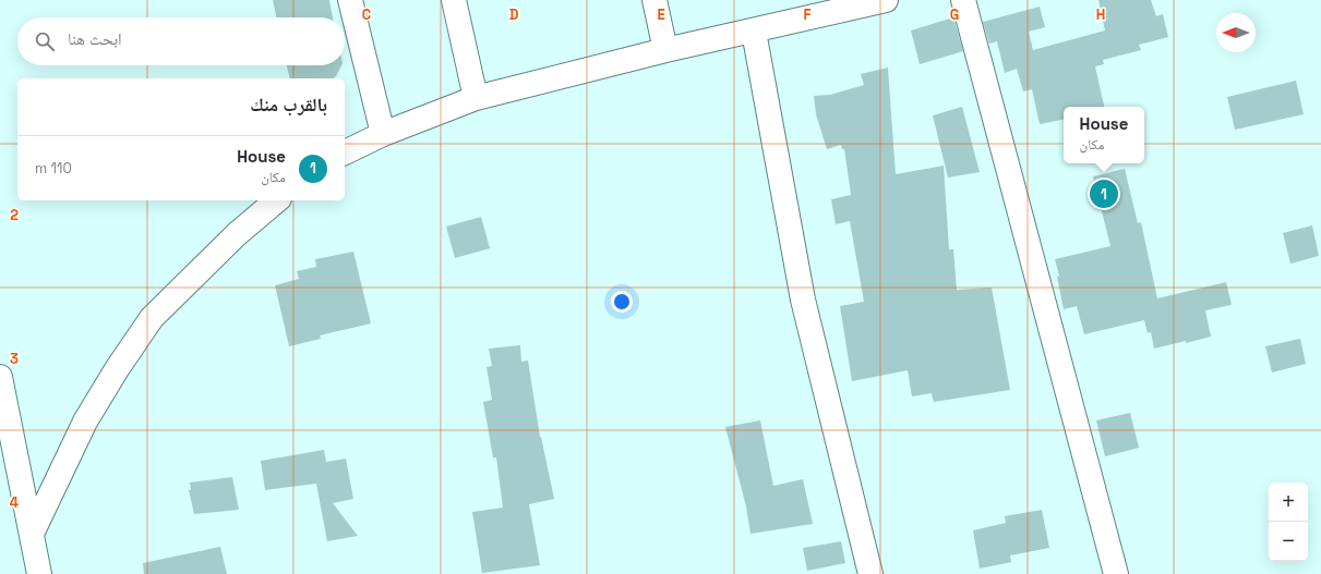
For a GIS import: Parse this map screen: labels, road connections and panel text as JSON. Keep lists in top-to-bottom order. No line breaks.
{"north":"left","page":{"search":"ابحث هنا","heading":"بالقرب منك","popup":["House","مكان"],"list":[{"mark":"1","name":"House","note":"مكان","value":"110 m"}],"pins":"1","map_buttons":["+","−"]},"grid":{"columns":["C","D","E","F","G","H"],"rows":["2","3","4"]}}
